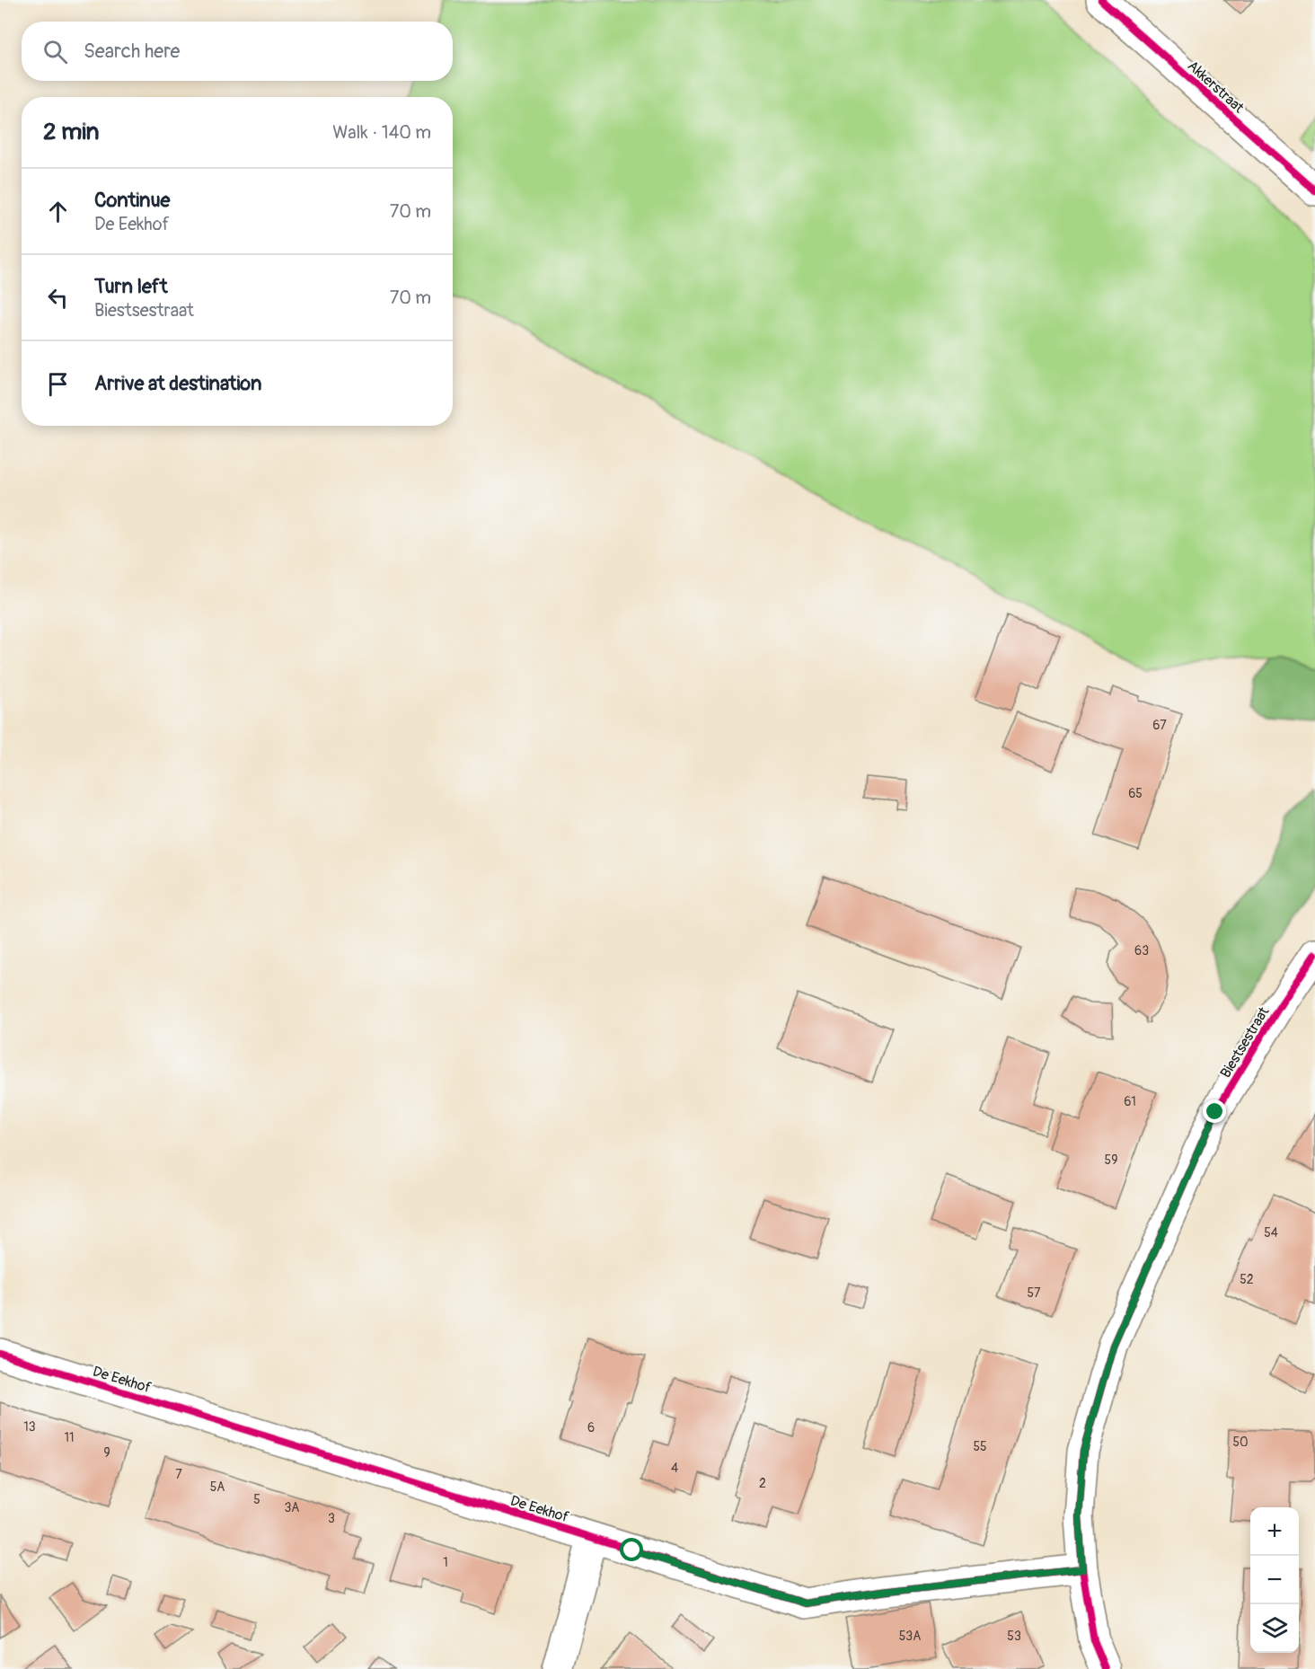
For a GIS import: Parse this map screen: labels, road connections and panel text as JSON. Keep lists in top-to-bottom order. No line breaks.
{"streets":{"street":["Akkerstraat","Biestsestraat","De Eekhof"]},"crossings":[["Biestsestraat","De Eekhof"]],"house_numbers":["67","65","63","61","59","54","52","57","13","6","11","50","55","9","4","7","2","5A","5","3A","3","1","53A","53"],"page":{"search":"Search here","heading":["2 min","Walk · 140 m"],"list":[["Continue","De Eekhof","70 m"],["Turn left","Biestsestraat","70 m"],"Arrive at destination"],"map_buttons":["+","−"]}}
